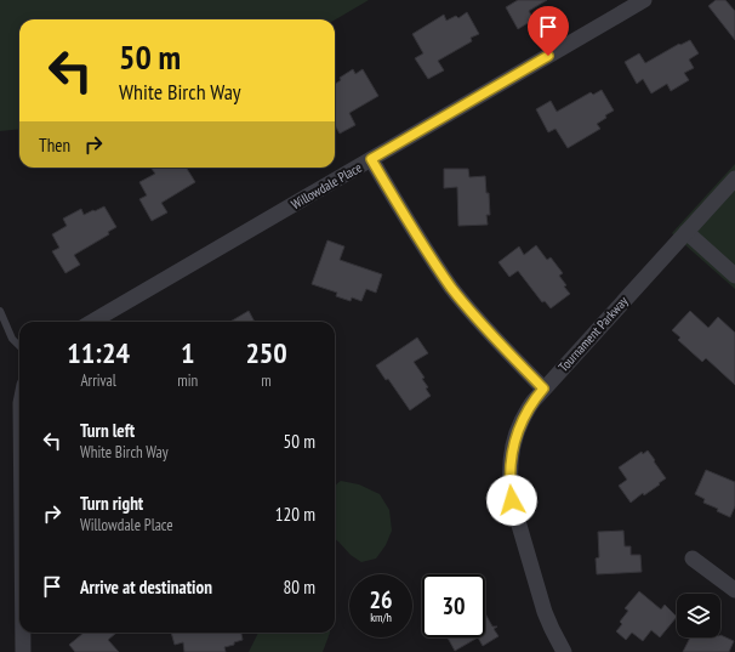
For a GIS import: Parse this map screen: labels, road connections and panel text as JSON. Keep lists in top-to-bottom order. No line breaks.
{"streets":{"street":["Willowdale Place","Tournament Parkway"]},"page":{"turn":["50 m","White Birch Way"],"then":"Then","eta":["11:24","Arrival","1","min","250","m"],"list":[{"name":"Turn left","note":"White Birch Way","value":"50 m"},{"name":"Turn right","note":"Willowdale Place","value":"120 m"},{"name":"Arrive at destination","value":"80 m"}],"speed":"26 km/h","limit":"30"}}
